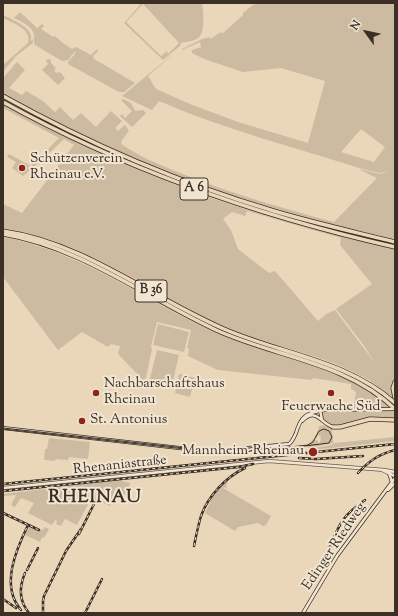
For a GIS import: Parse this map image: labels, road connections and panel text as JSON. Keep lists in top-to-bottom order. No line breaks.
{"streets":{"highway":["A 6","B 36"],"main road":["Rhenaniastraße","Edinger Riedweg"]},"crossings":[["Rhenaniastraße","Edinger Riedweg"]],"districts":["RHEINAU"],"places":["Schützenverein Rheinau e.V.","Nachbarschaftshaus Rheinau","Feuerwache Süd","St. Antonius","Mannheim-Rheinau"],"north":"top left"}
